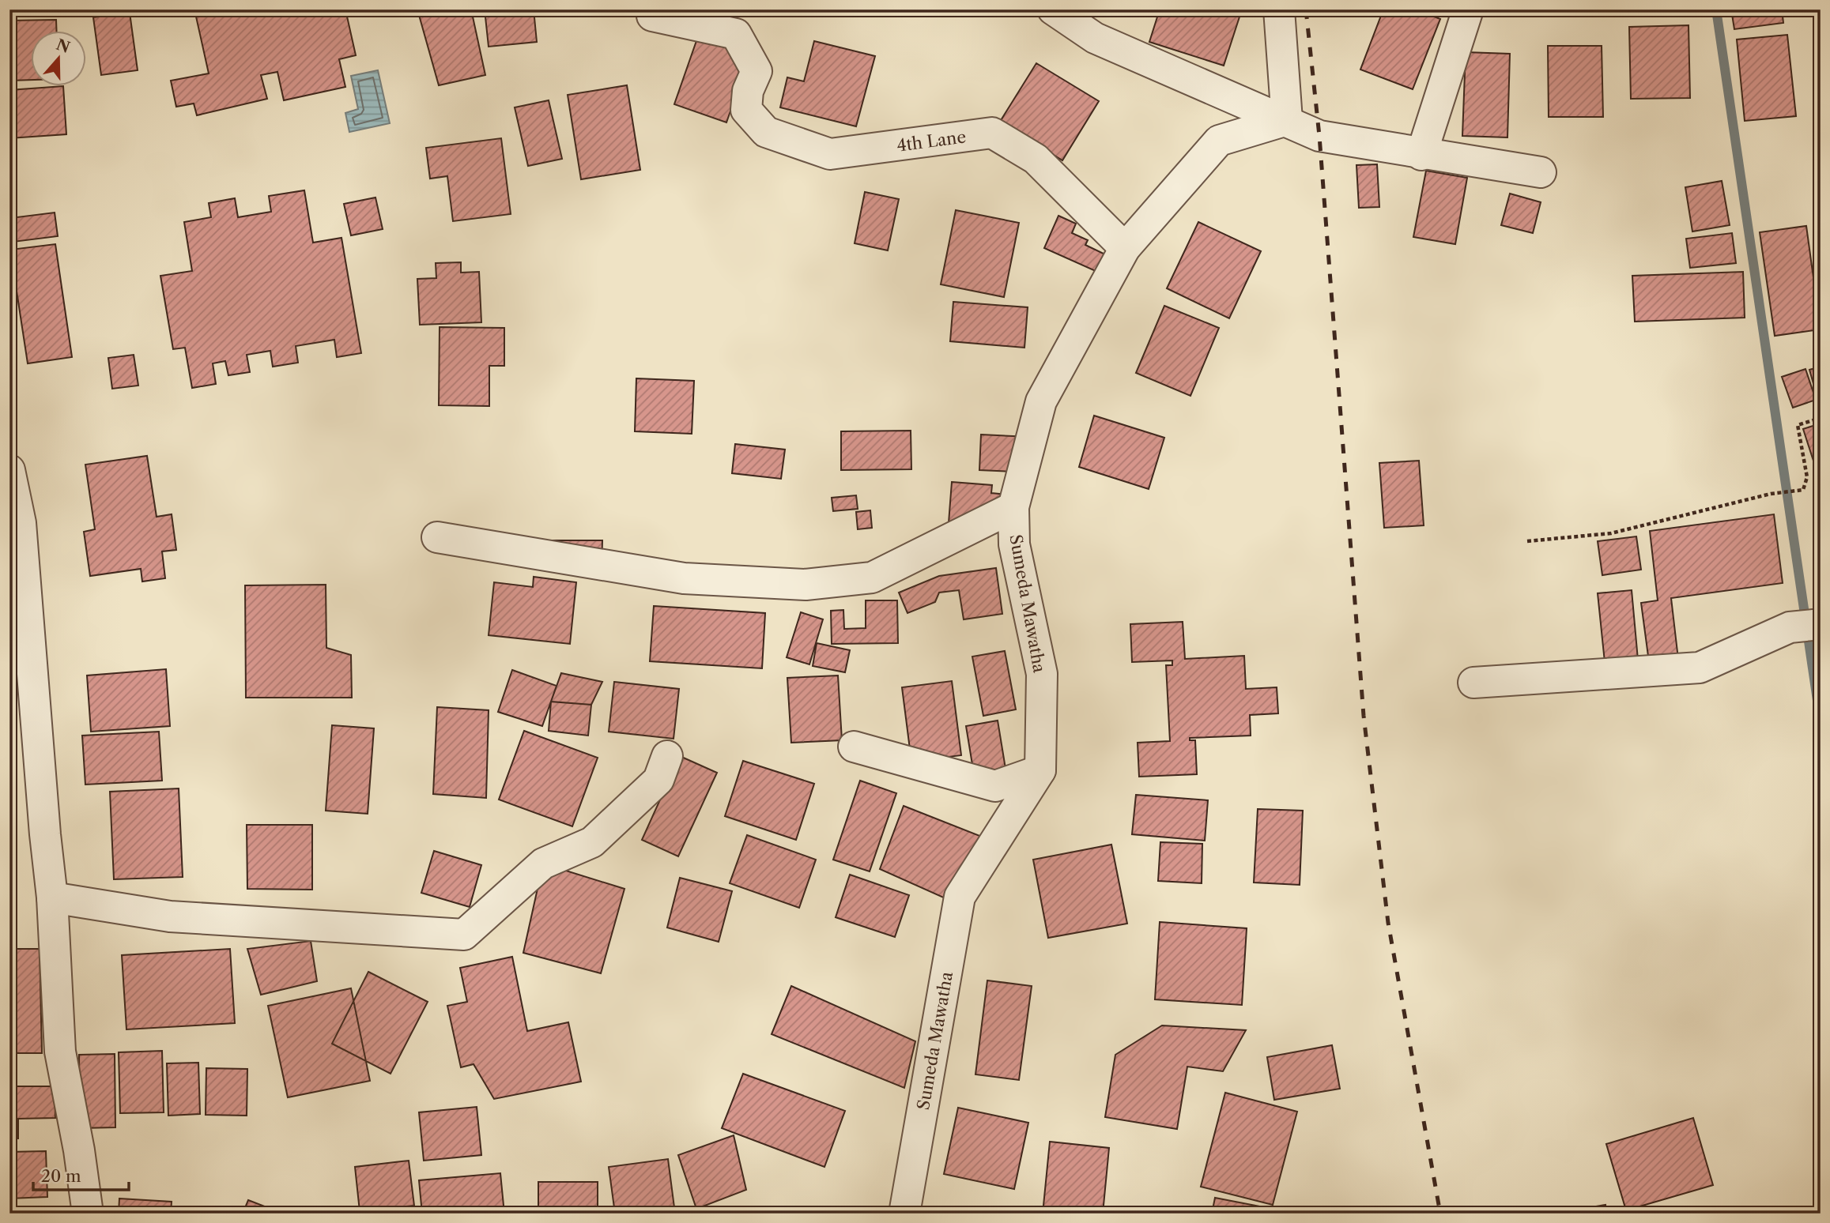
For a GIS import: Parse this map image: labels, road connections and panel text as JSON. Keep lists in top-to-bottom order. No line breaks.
{"streets":{"street":["4th Lane","Sumeda Mawatha"]},"crossings":[["4th Lane","Sumeda Mawatha"]],"scale_bar":"20 m","north":"top"}
